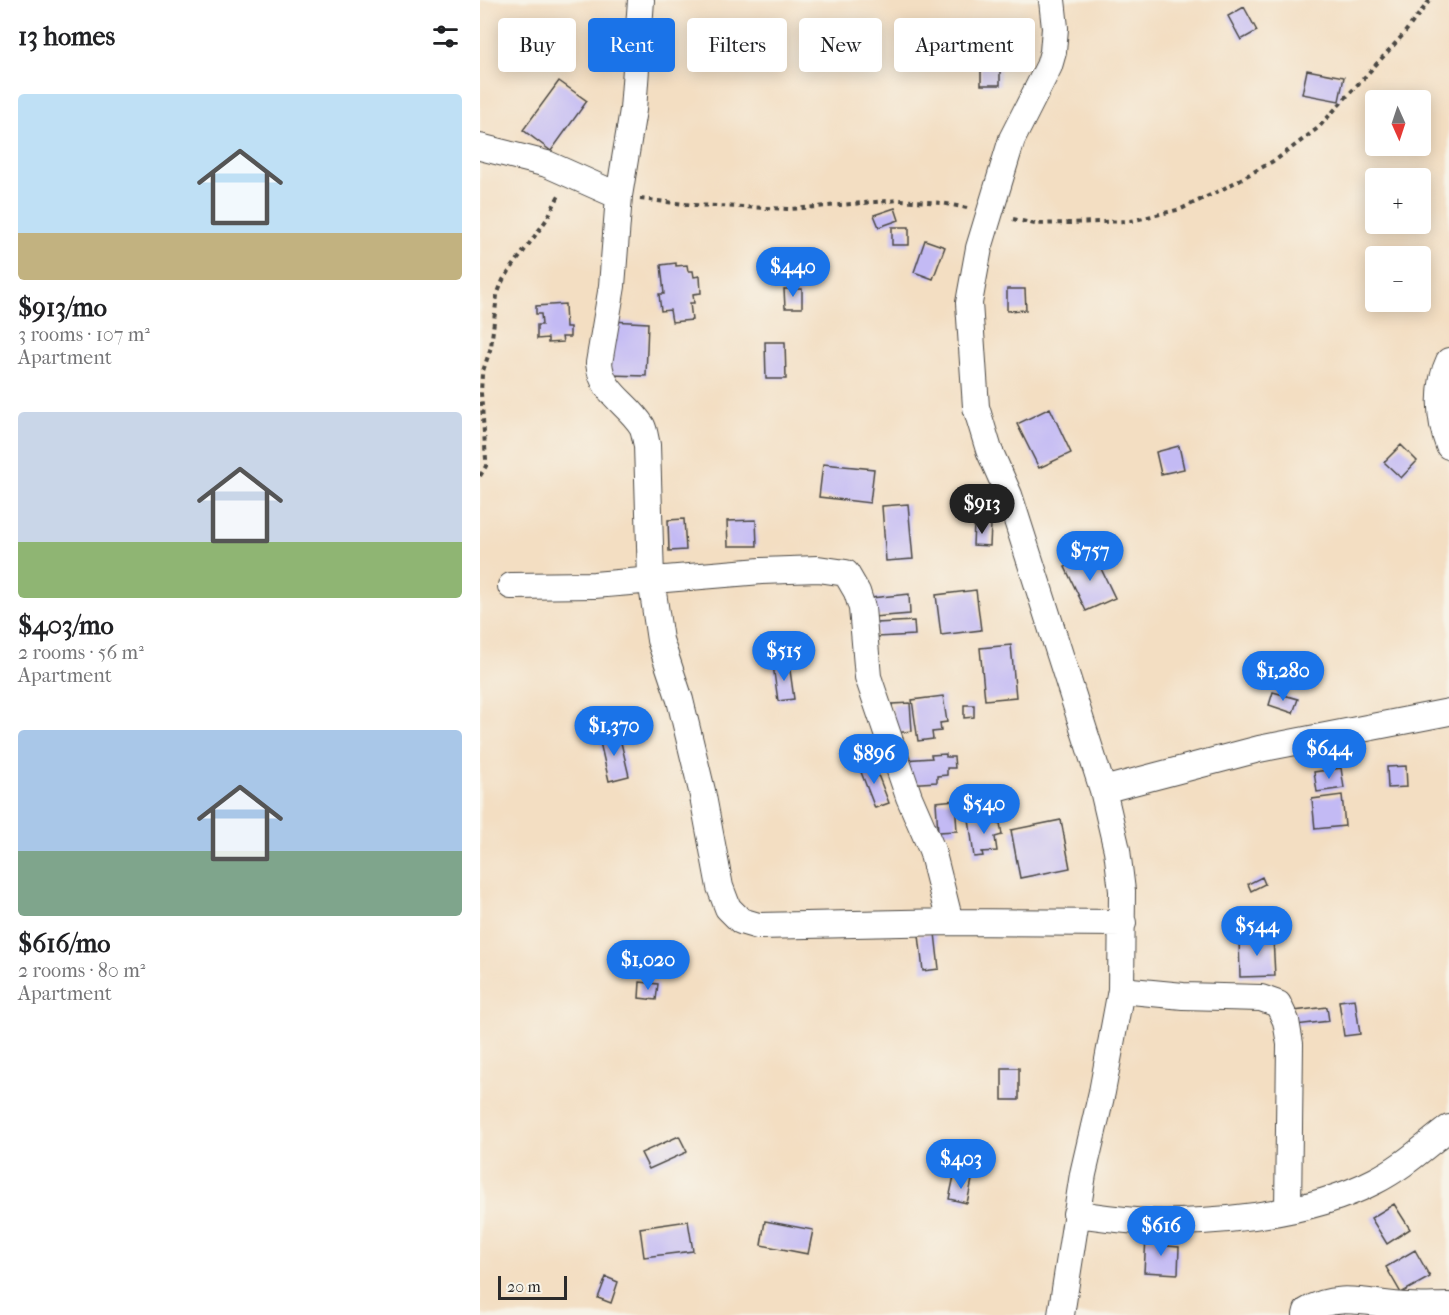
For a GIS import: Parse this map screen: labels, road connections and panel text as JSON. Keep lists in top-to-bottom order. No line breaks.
{"scale_bar":"20 m","north":"bottom","page":{"heading":"13 homes","chip":["Buy","Rent","Filters","New","Apartment"],"list":[{"name":"$913/mo","note":"3 rooms · 107 m² · Apartment"},{"name":"$403/mo","note":"2 rooms · 56 m² · Apartment"},{"name":"$616/mo","note":"2 rooms · 80 m² · Apartment"}],"map_buttons":["+","−"],"price":["$440","$913","$757","$515","$1,280","$1,370","$644","$896","$540","$544","$1,020","$403","$616"],"scale":"20 m"}}
